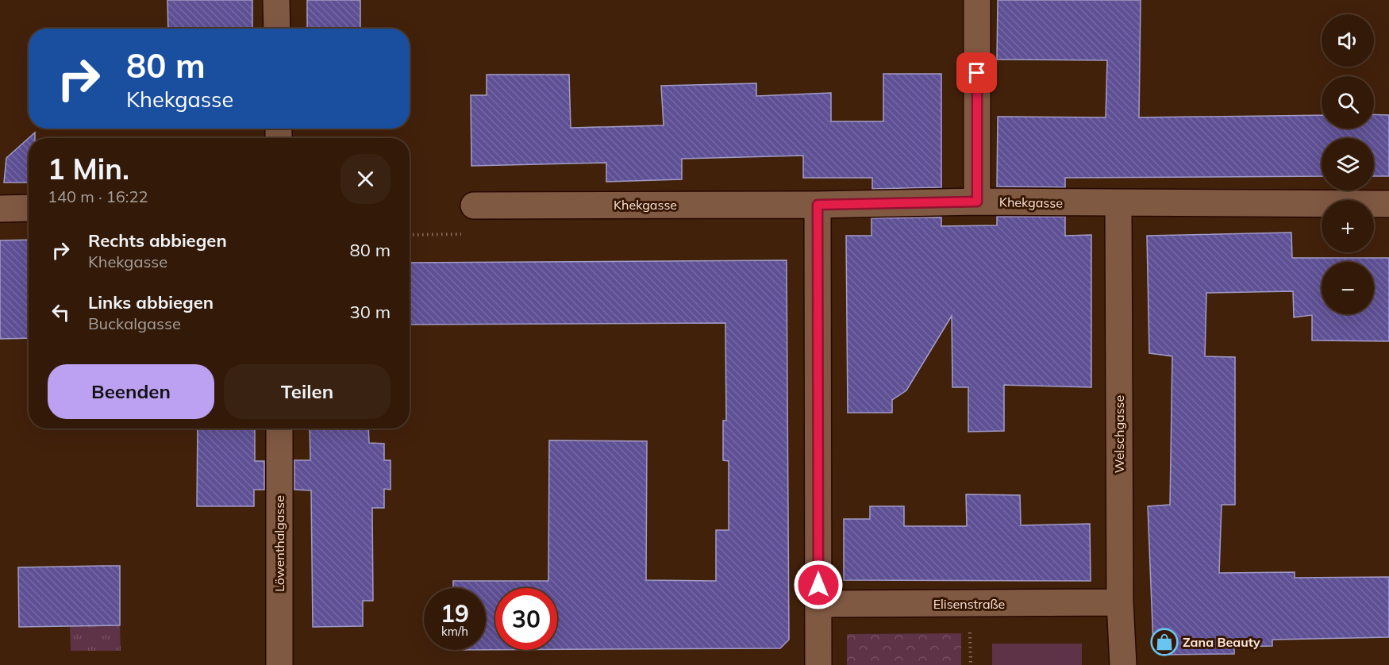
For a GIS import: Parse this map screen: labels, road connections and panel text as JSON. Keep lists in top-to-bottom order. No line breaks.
{"streets":{"street":["Khekgasse","Welschgasse","Löwenthalgasse","Elisenstraße"]},"crossings":[["Khekgasse","Welschgasse"],["Welschgasse","Elisenstraße"]],"places":{"shop":["Zana Beauty"]},"page":{"map_buttons":["+","−"],"turn":["80 m","Khekgasse"],"heading":["1 Min.","140 m · 16:22"],"list":[{"name":"Rechts abbiegen","note":"Khekgasse","value":"80 m"},{"name":"Links abbiegen","note":"Buckalgasse","value":"30 m"}],"buttons":["Beenden","Teilen"],"speed":"19 km/h","limit":"30"}}
